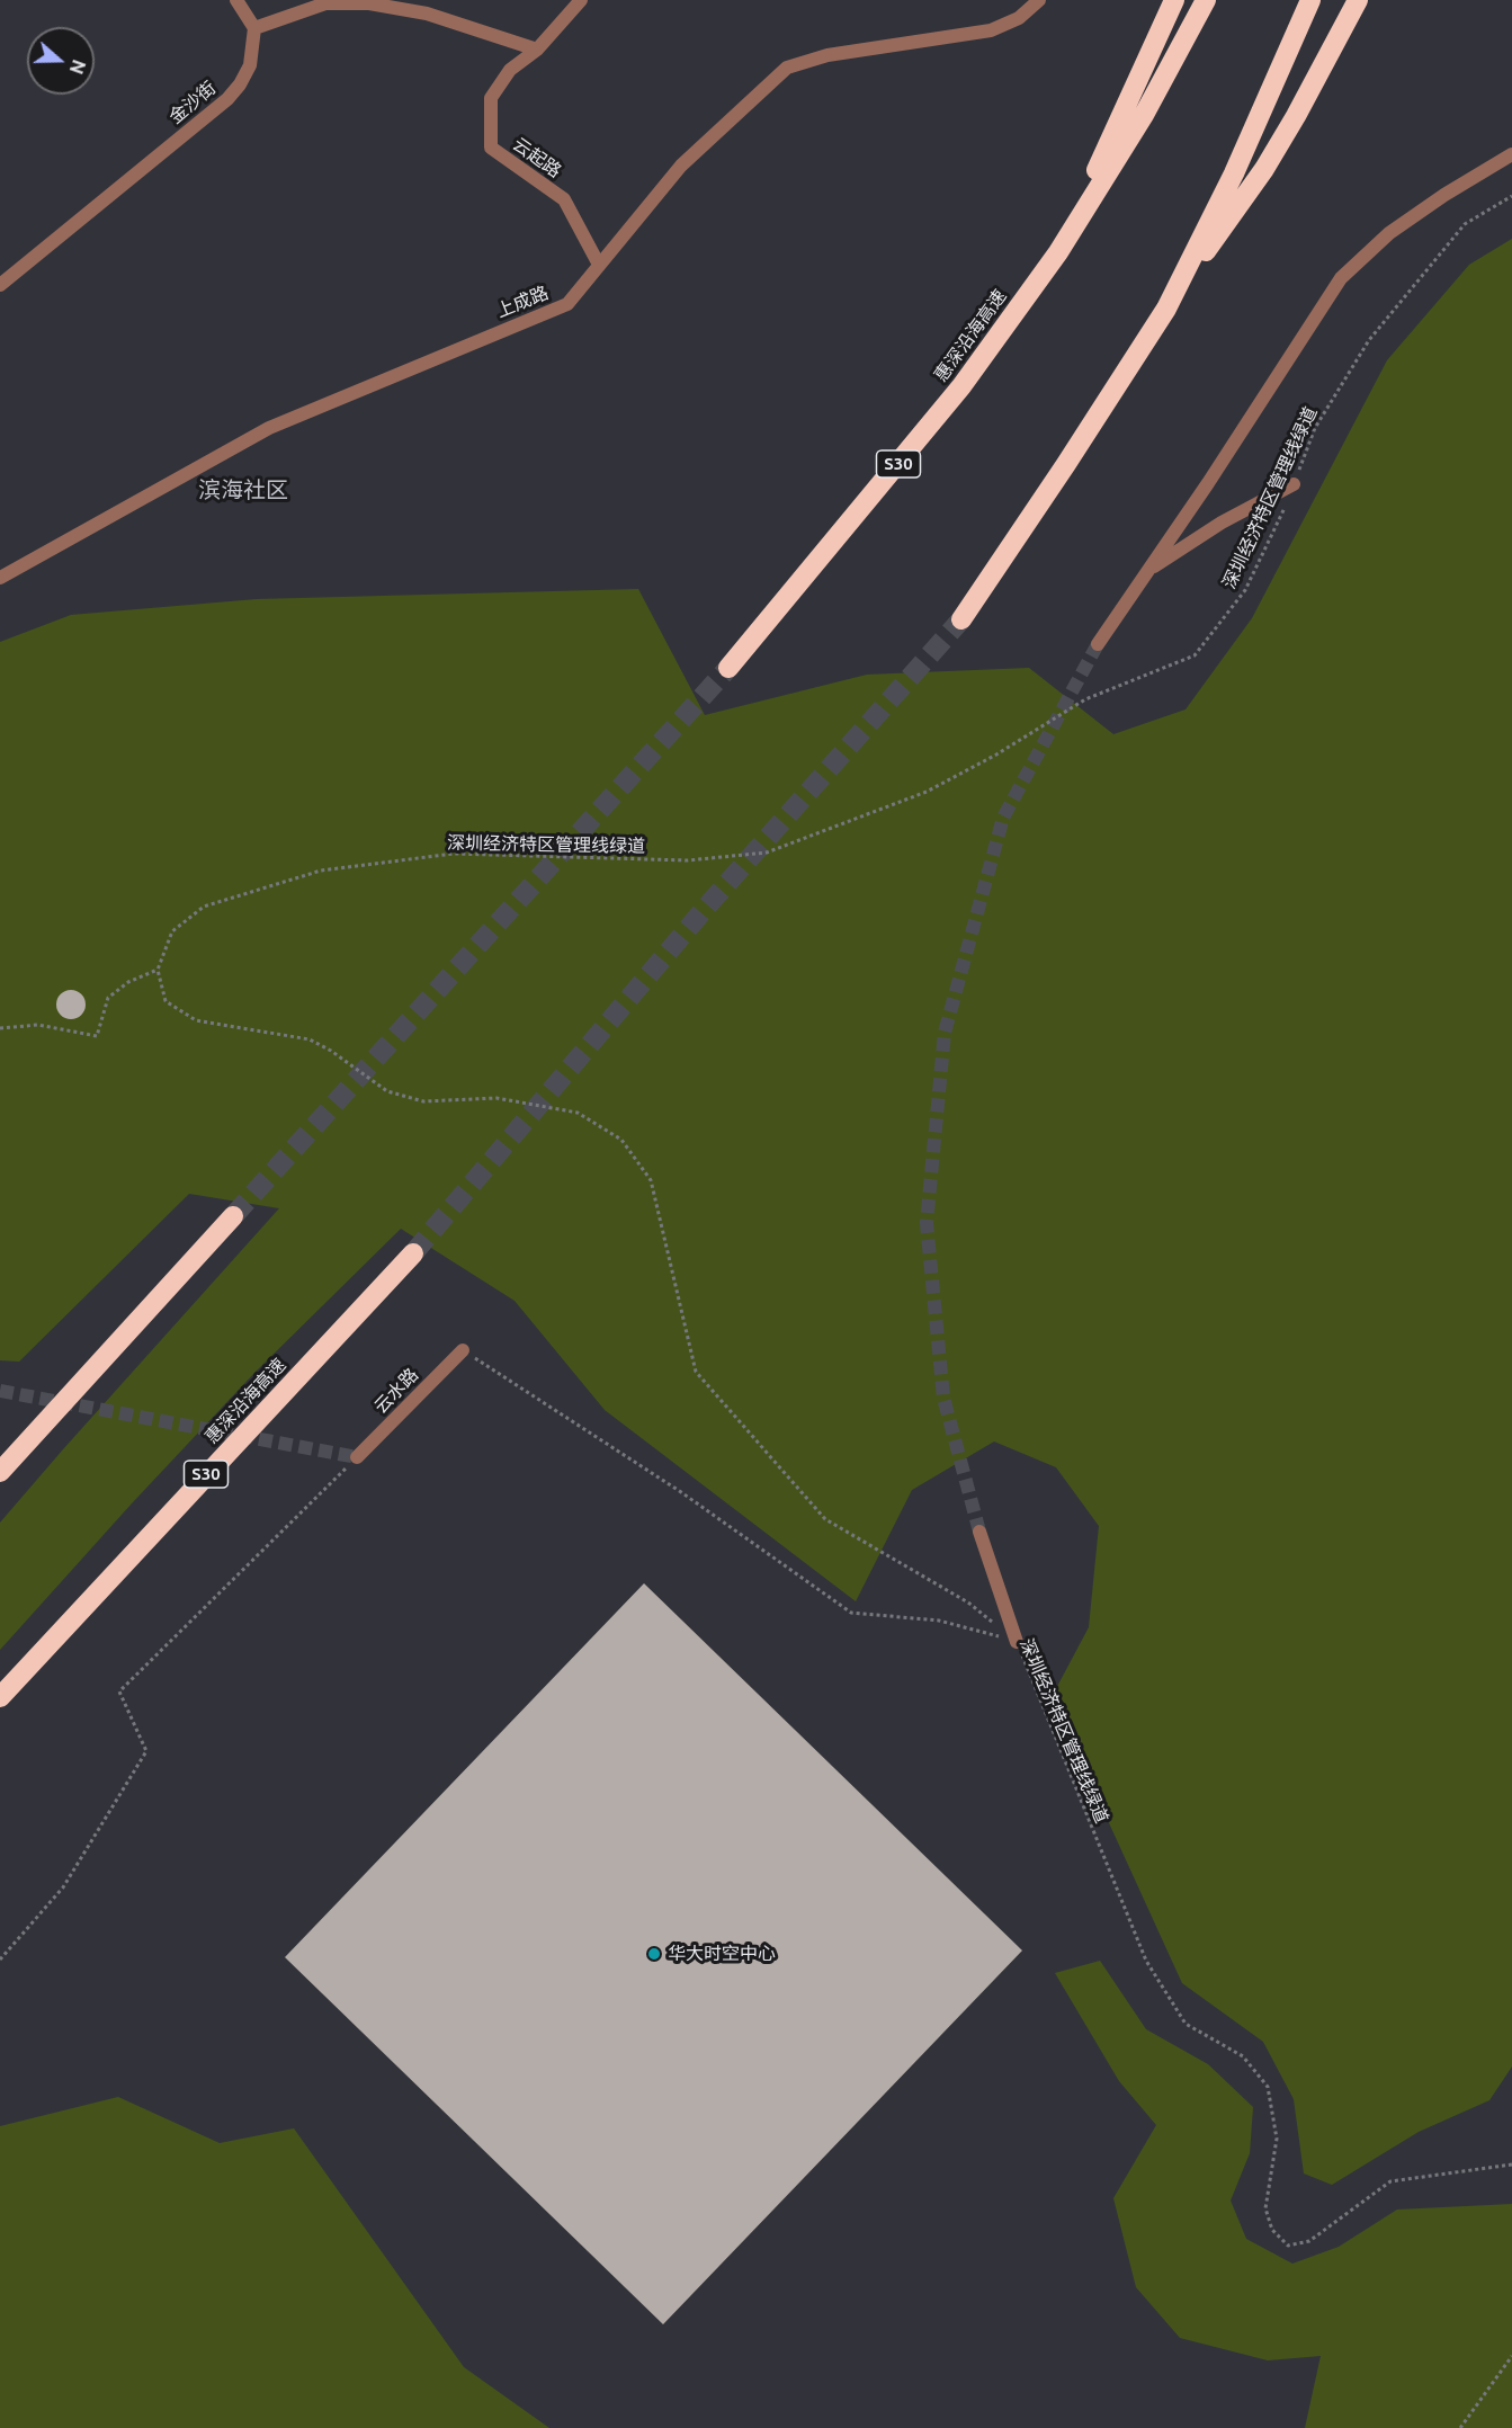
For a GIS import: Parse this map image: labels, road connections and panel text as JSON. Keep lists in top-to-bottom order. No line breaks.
{"streets":{"highway":["惠深沿海高速","S30"],"street":["金沙街","云起路","上成路","云水路"],"path":["深圳经济特区管理线绿道"]},"crossings":[["云起路","上成路"]],"districts":["滨海社区"],"places":["华大时空中心"],"north":"right"}
